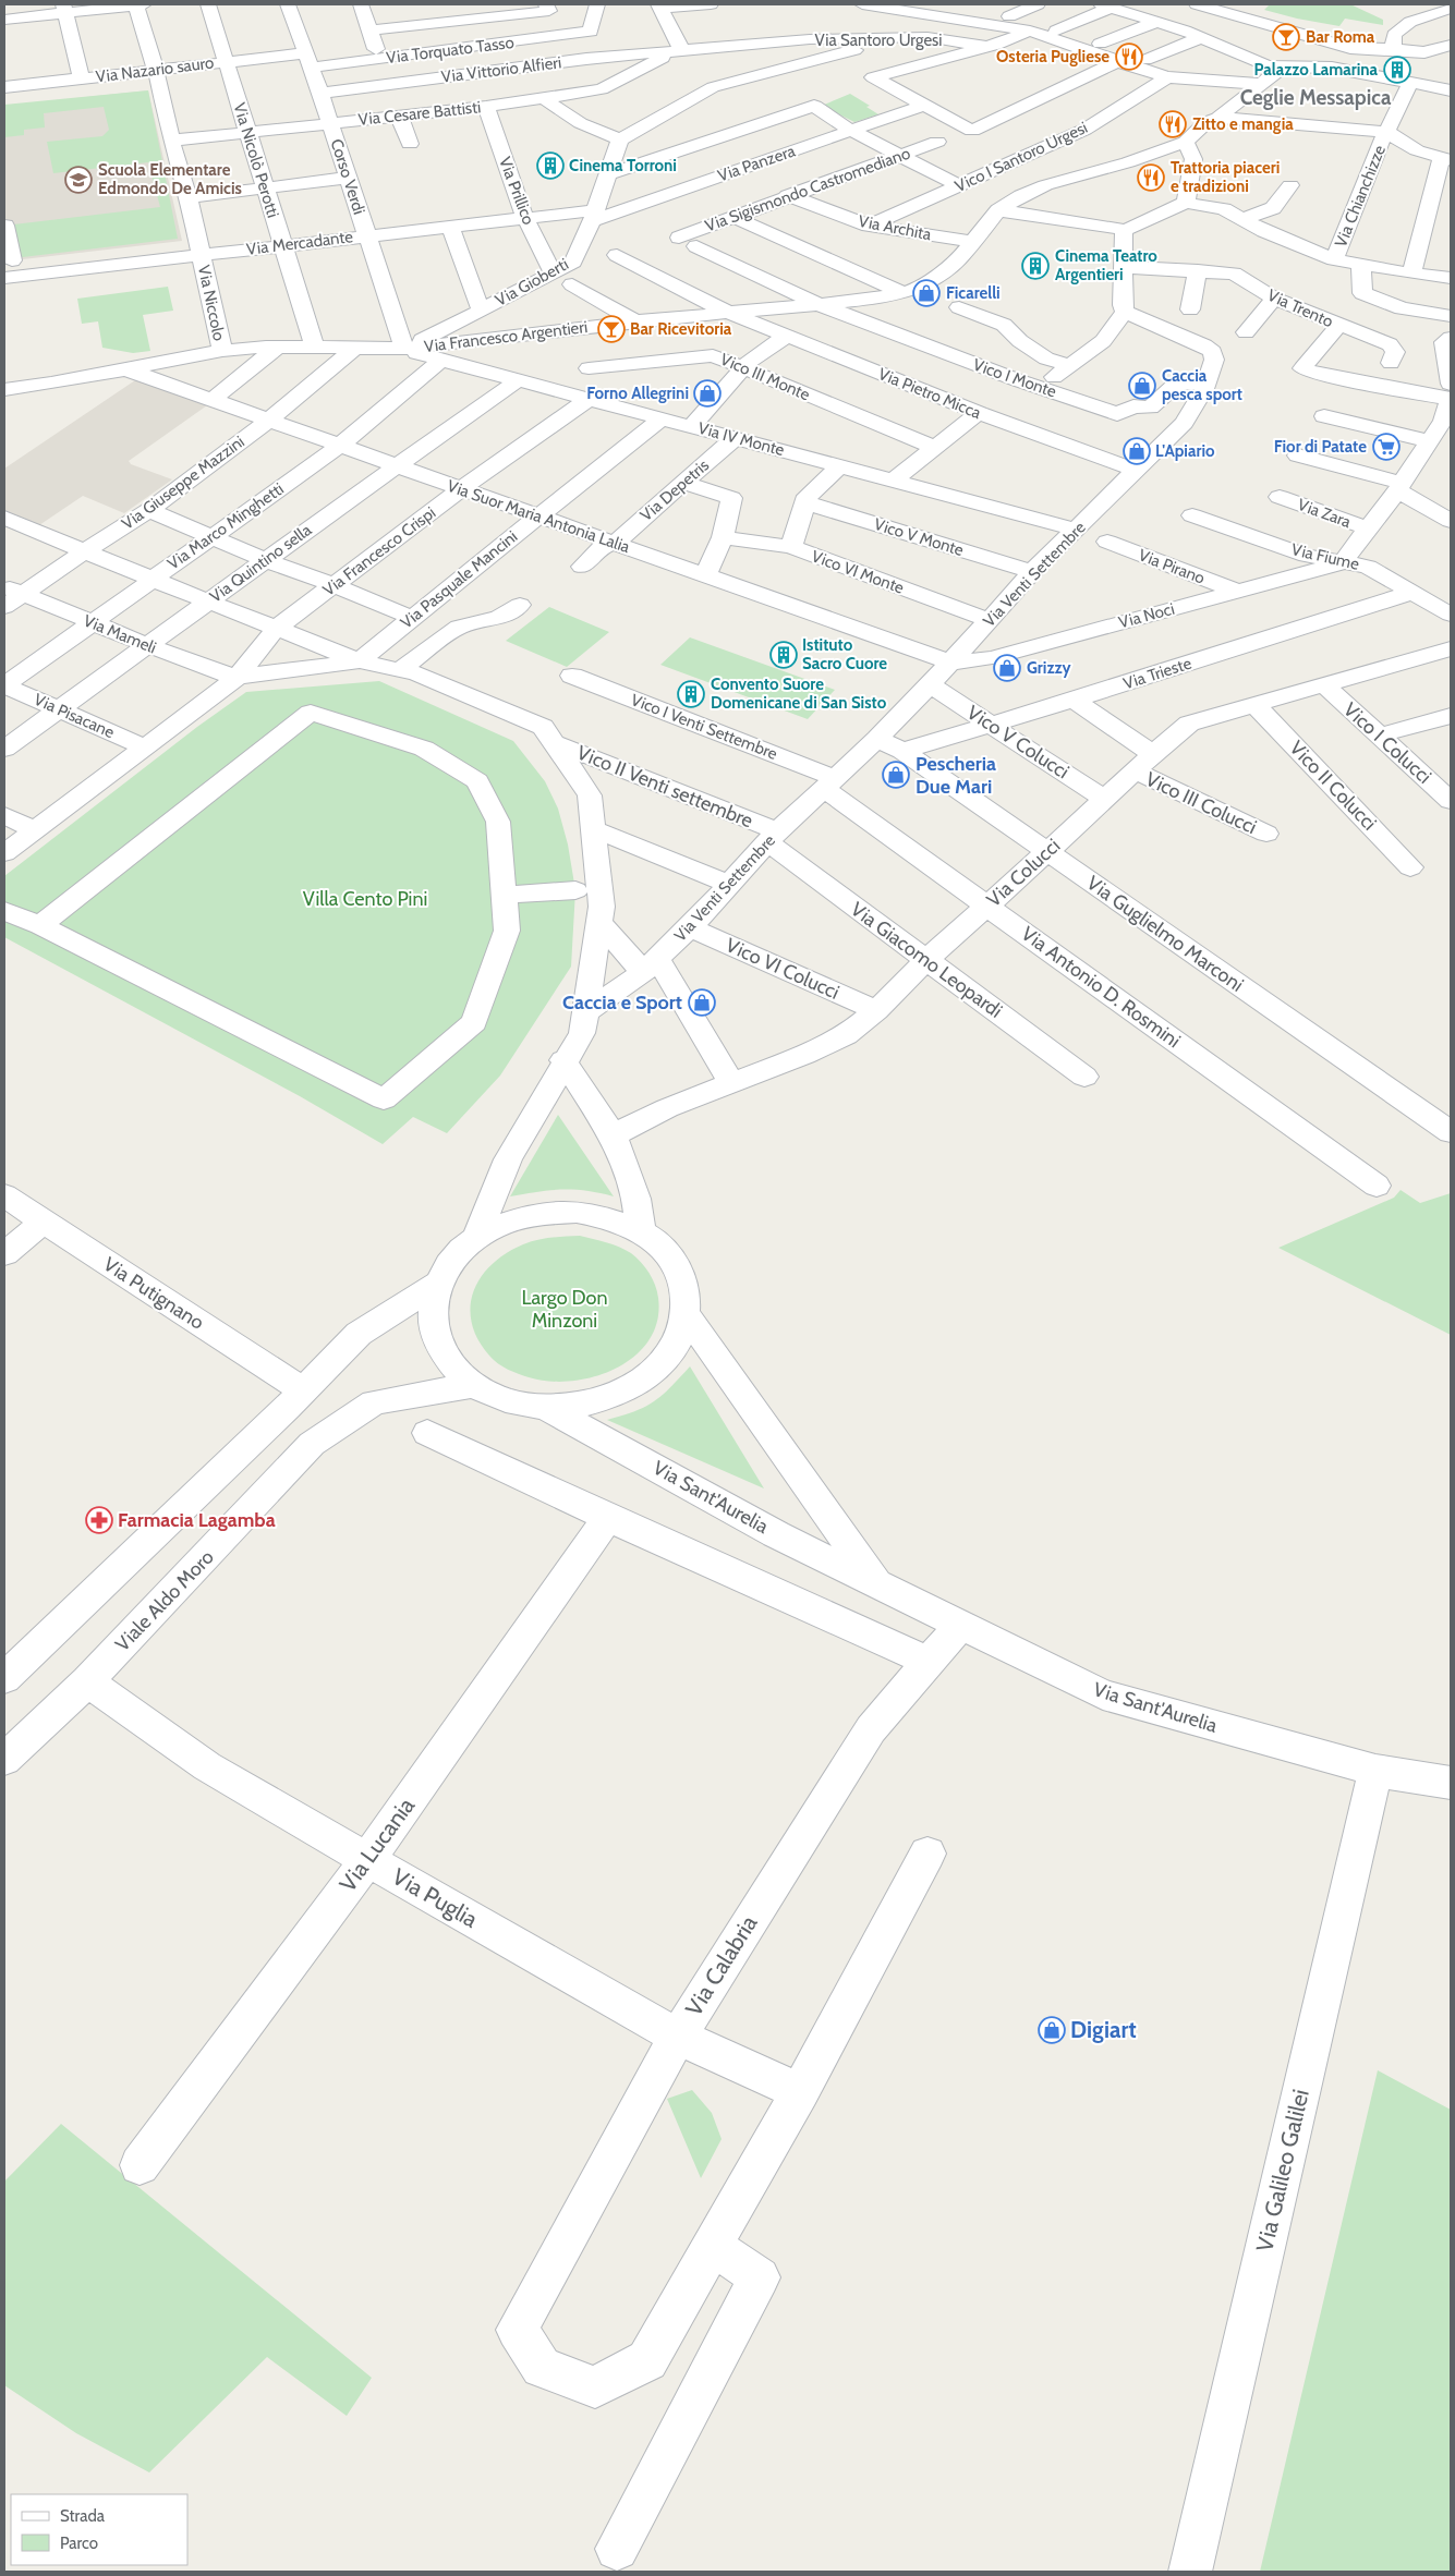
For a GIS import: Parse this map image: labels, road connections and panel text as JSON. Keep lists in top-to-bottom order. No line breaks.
{"streets":{"street":["Via Santoro Urgesi","Via Torquato Tasso","Via Nazario sauro","Via Vittorio Alfieri","Via Cesare Battisti","Vico I Santoro Urgesi","Via Nicolò Perotti","Via Panzera","Corso Verdi","Via Sigismondo Castromediano","Via Prillico","Via Chianchizze","Via Archita","Via Mercadante","Via Gioberti","Via Niccolo","Via Trento","Via Francesco Argentieri","Vico III Monte","Vico I Monte","Via Pietro Micca","Via IV Monte","Via Giuseppe Mazzini","Via Depetris","Via Zara","Via Suor Maria Antonia Lalia","Via Marco Minghetti","Vico V Monte","Via Francesco Crispi","Via Fiume","Via Quintino sella","Via Pirano","Vico VI Monte","Via Venti Settembre","Via Pasquale Mancini","Via Noci","Via Mameli","Via Trieste","Via Pisacane","Vico I Venti Settembre","Vico V Colucci","Vico I Colucci","Vico II Colucci","Vico II Venti settembre","Vico III Colucci","Via Colucci","Via Guglielmo Marconi","Via Giacomo Leopardi","Vico VI Colucci","Via Antonio D. Rosmini","Via Putignano","Via Sant'Aurelia","Viale Aldo Moro","Via Lucania","Via Puglia","Via Calabria","Via Galileo Galilei"]},"crossings":[["Via Santoro Urgesi","Via Vittorio Alfieri"],["Via Santoro Urgesi","Via Cesare Battisti"],["Via Torquato Tasso","Via Nazario sauro"],["Via Torquato Tasso","Corso Verdi"],["Via Nazario sauro","Via Nicolò Perotti"],["Via Nazario sauro","Corso Verdi"],["Via Nazario sauro","Via Niccolo"],["Via Vittorio Alfieri","Via Cesare Battisti"],["Via Vittorio Alfieri","Corso Verdi"],["Via Cesare Battisti","Via Nicolò Perotti"],["Via Cesare Battisti","Corso Verdi"],["Via Cesare Battisti","Via Prillico"],["Via Cesare Battisti","Via Niccolo"],["Vico I Santoro Urgesi","Via Archita"],["Via Nicolò Perotti","Via Mercadante"],["Via Nicolò Perotti","Via Francesco Argentieri"],["Via Panzera","Via Mercadante"],["Via Panzera","Via Gioberti"],["Corso Verdi","Via Mercadante"],["Corso Verdi","Via Gioberti"],["Corso Verdi","Via Francesco Argentieri"],["Corso Verdi","Via IV Monte"],["Via Sigismondo Castromediano","Via Archita"],["Via Sigismondo Castromediano","Vico I Monte"],["Via Prillico","Via Mercadante"],["Via Prillico","Via Gioberti"],["Via Archita","Via Francesco Argentieri"],["Via Mercadante","Via Gioberti"],["Via Mercadante","Via Niccolo"],["Via Gioberti","Via Francesco Argentieri"],["Via Gioberti","Via IV Monte"],["Via Niccolo","Via Francesco Argentieri"],["Via Francesco Argentieri","Vico I Monte"],["Via Francesco Argentieri","Via Pietro Micca"],["Via Francesco Argentieri","Via IV Monte"],["Via Francesco Argentieri","Via Giuseppe Mazzini"],["Via Francesco Argentieri","Via Suor Maria Antonia Lalia"],["Vico I Monte","Via Venti Settembre"],["Via Pietro Micca","Via Venti Settembre"],["Via IV Monte","Via Depetris"],["Via IV Monte","Via Marco Minghetti"],["Via IV Monte","Via Francesco Crispi"],["Via IV Monte","Via Quintino sella"],["Via IV Monte","Via Venti Settembre"],["Via IV Monte","Via Pasquale Mancini"],["Via Giuseppe Mazzini","Via Suor Maria Antonia Lalia"],["Via Giuseppe Mazzini","Via Mameli"],["Via Depetris","Via Suor Maria Antonia Lalia"],["Via Suor Maria Antonia Lalia","Via Marco Minghetti"],["Via Suor Maria Antonia Lalia","Via Francesco Crispi"],["Via Suor Maria Antonia Lalia","Via Quintino sella"],["Via Suor Maria Antonia Lalia","Via Venti Settembre"],["Via Suor Maria Antonia Lalia","Via Pasquale Mancini"],["Via Suor Maria Antonia Lalia","Via Noci"],["Via Marco Minghetti","Via Mameli"],["Via Marco Minghetti","Via Pisacane"],["Vico V Monte","Via Venti Settembre"],["Via Francesco Crispi","Via Mameli"],["Via Fiume","Via Noci"],["Via Fiume","Via Trieste"],["Via Quintino sella","Via Mameli"],["Via Quintino sella","Via Pisacane"],["Via Pirano","Via Noci"],["Vico VI Monte","Via Venti Settembre"],["Via Venti Settembre","Via Noci"],["Via Venti Settembre","Vico I Venti Settembre"],["Via Venti Settembre","Vico V Colucci"],["Via Venti Settembre","Vico II Venti settembre"],["Via Venti Settembre","Via Guglielmo Marconi"],["Via Venti Settembre","Via Giacomo Leopardi"],["Via Venti Settembre","Vico VI Colucci"],["Via Venti Settembre","Via Antonio D. Rosmini"],["Via Trieste","Vico V Colucci"],["Via Trieste","Via Guglielmo Marconi"],["Vico I Venti Settembre","Via Antonio D. Rosmini"],["Vico V Colucci","Via Colucci"],["Vico I Colucci","Via Colucci"],["Vico II Colucci","Via Colucci"],["Vico II Venti settembre","Via Giacomo Leopardi"],["Vico III Colucci","Via Colucci"],["Via Colucci","Via Guglielmo Marconi"],["Via Colucci","Via Giacomo Leopardi"],["Via Colucci","Vico VI Colucci"],["Via Colucci","Via Antonio D. Rosmini"],["Via Sant'Aurelia","Via Calabria"],["Via Sant'Aurelia","Via Galileo Galilei"],["Viale Aldo Moro","Via Puglia"],["Via Lucania","Via Puglia"],["Via Puglia","Via Calabria"]],"districts":["Ceglie Messapica"],"parks":["Villa Cento Pini","Largo Don Minzoni"],"places":{"bar":["Bar Roma","Bar Ricevitoria"],"restaurant":["Osteria Pugliese","Zitto e mangia","Trattoria piaceri e tradizioni"],"building":["Palazzo Lamarina","Cinema Torroni","Cinema Teatro Argentieri","Istituto Sacro Cuore","Convento Suore Domenicane di San Sisto"],"school or university":["Scuola Elementare Edmondo De Amicis"],"shop":["Ficarelli","Caccia pesca sport","Forno Allegrini","L'Apiario","Grizzy","Pescheria Due Mari","Caccia e Sport","Digiart"],"supermarket":["Fior di Patate"],"pharmacy":["Farmacia Lagamba"]},"legend":["Strada","Parco"]}
